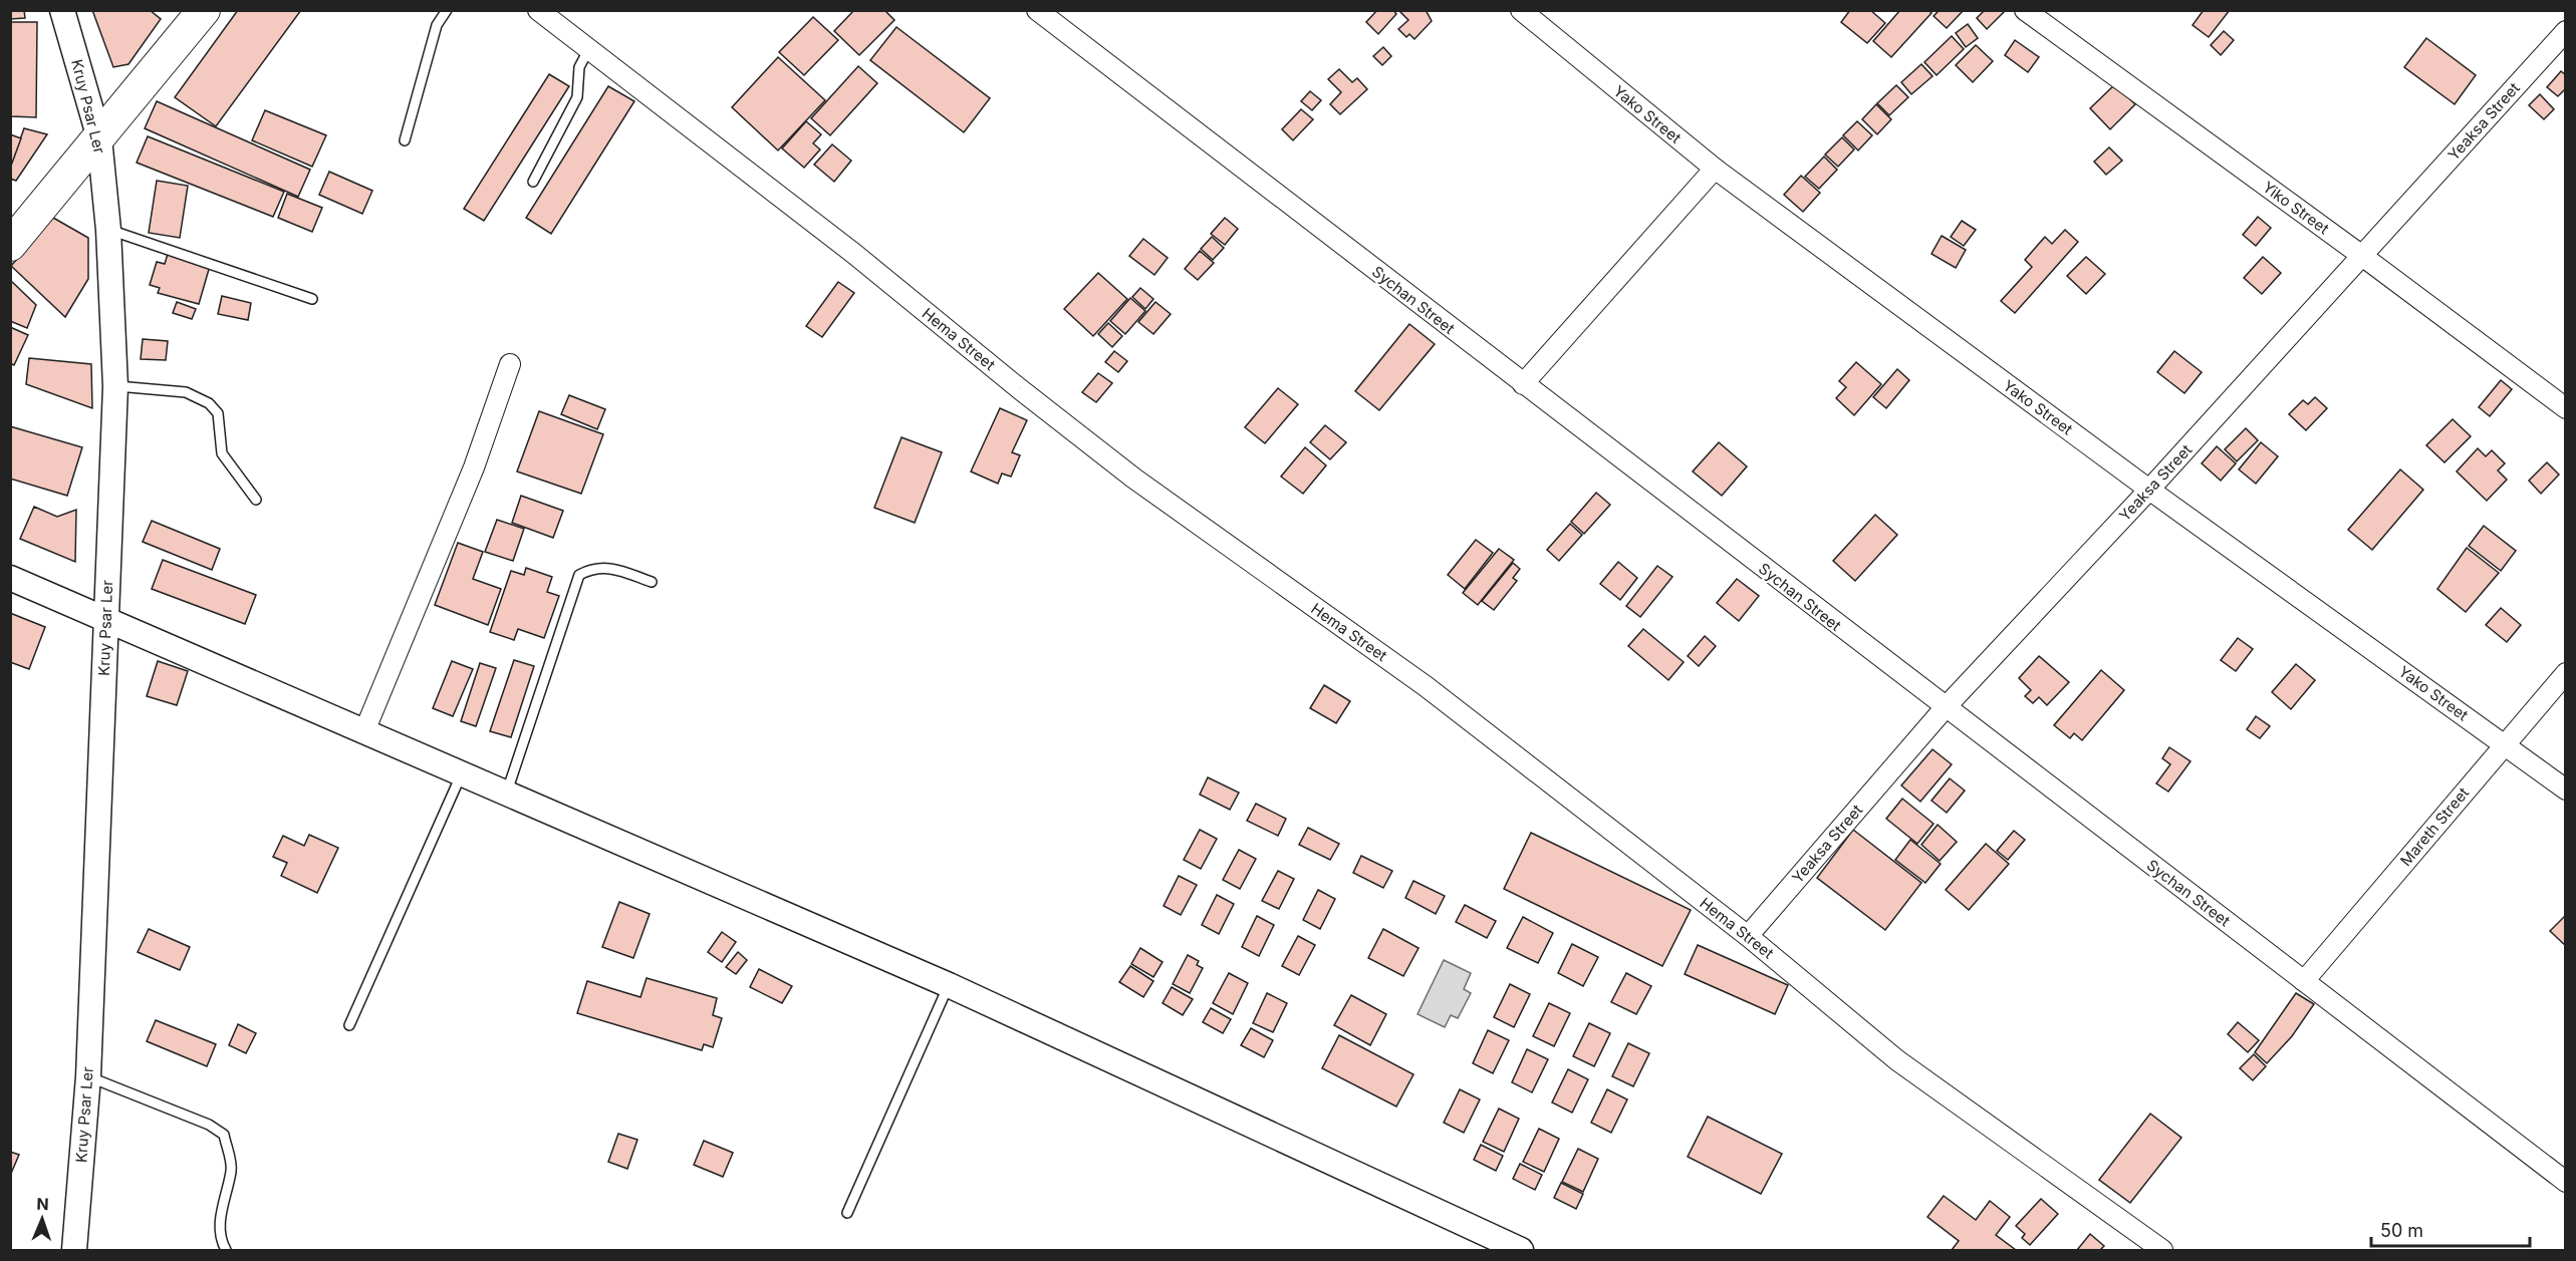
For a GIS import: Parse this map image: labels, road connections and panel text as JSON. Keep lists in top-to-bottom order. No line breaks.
{"streets":{"street":["Kruy Psar Ler","Yako Street","Yeaksa Street","Yiko Street","Sychan Street","Hema Street","Mareth Street"]},"crossings":[["Yako Street","Yeaksa Street"],["Yako Street","Mareth Street"],["Yeaksa Street","Yiko Street"],["Yeaksa Street","Sychan Street"],["Yeaksa Street","Hema Street"],["Sychan Street","Mareth Street"]],"scale_bar":"50 m","north":"top"}
